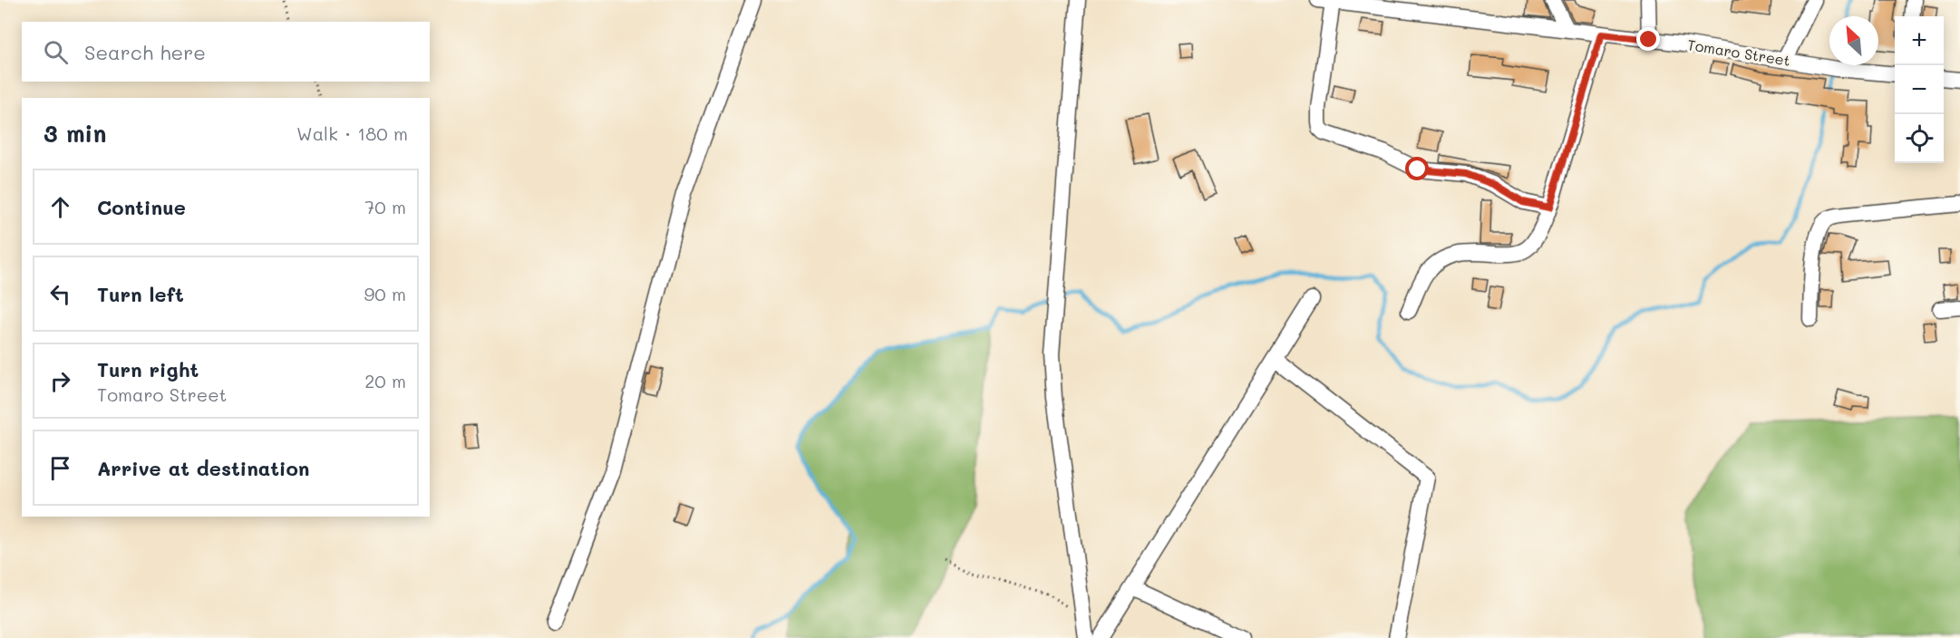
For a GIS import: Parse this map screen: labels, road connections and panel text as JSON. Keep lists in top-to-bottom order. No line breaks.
{"streets":{"street":["Tomaro Street"]},"north":"top left","page":{"map_buttons":["+","−"],"search":"Search here","heading":["3 min","Walk · 180 m"],"list":[["Continue","70 m"],["Turn left","90 m"],["Turn right","Tomaro Street","20 m"],"Arrive at destination"]}}
